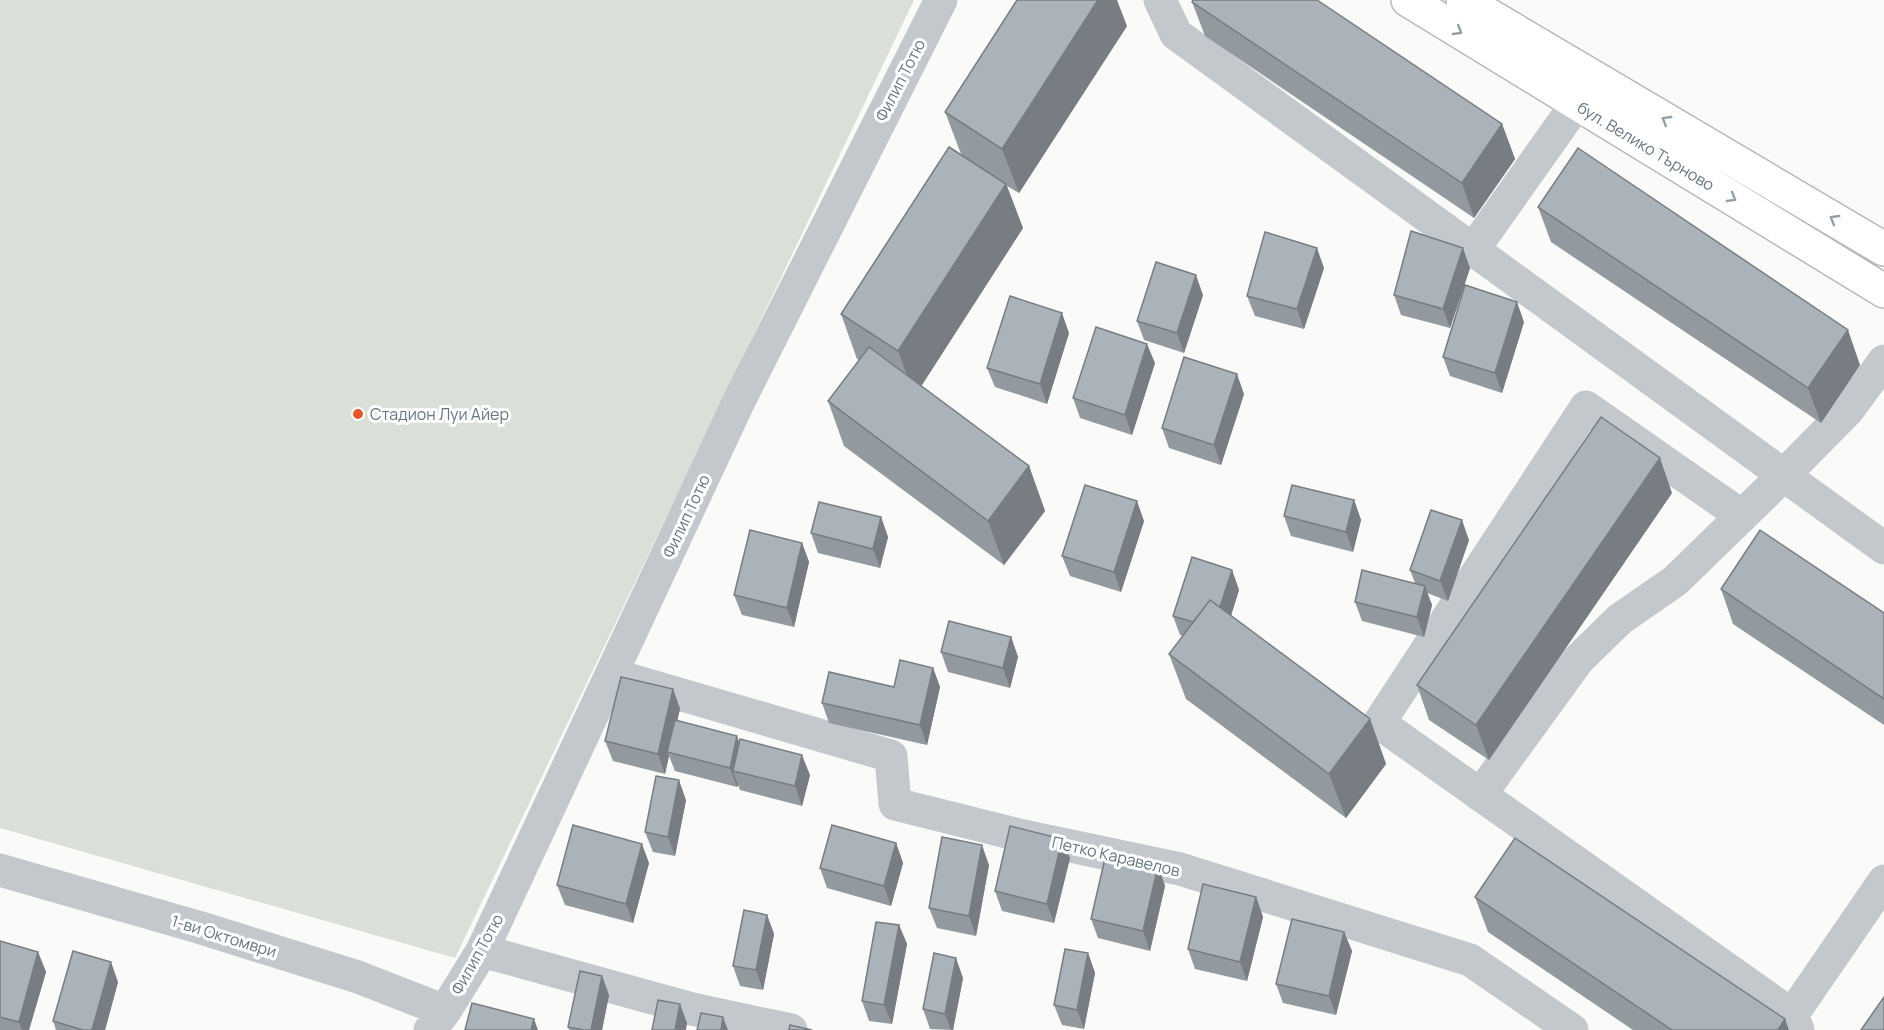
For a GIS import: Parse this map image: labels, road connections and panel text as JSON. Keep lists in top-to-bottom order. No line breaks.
{"streets":{"main road":["бул. Велико Търново"],"street":["Филип Тотю","Петко Каравелов","1-ви Октомври"]},"crossings":[["Филип Тотю","Петко Каравелов"],["Филип Тотю","1-ви Октомври"]],"places":["Стадион Луи Айер"]}
